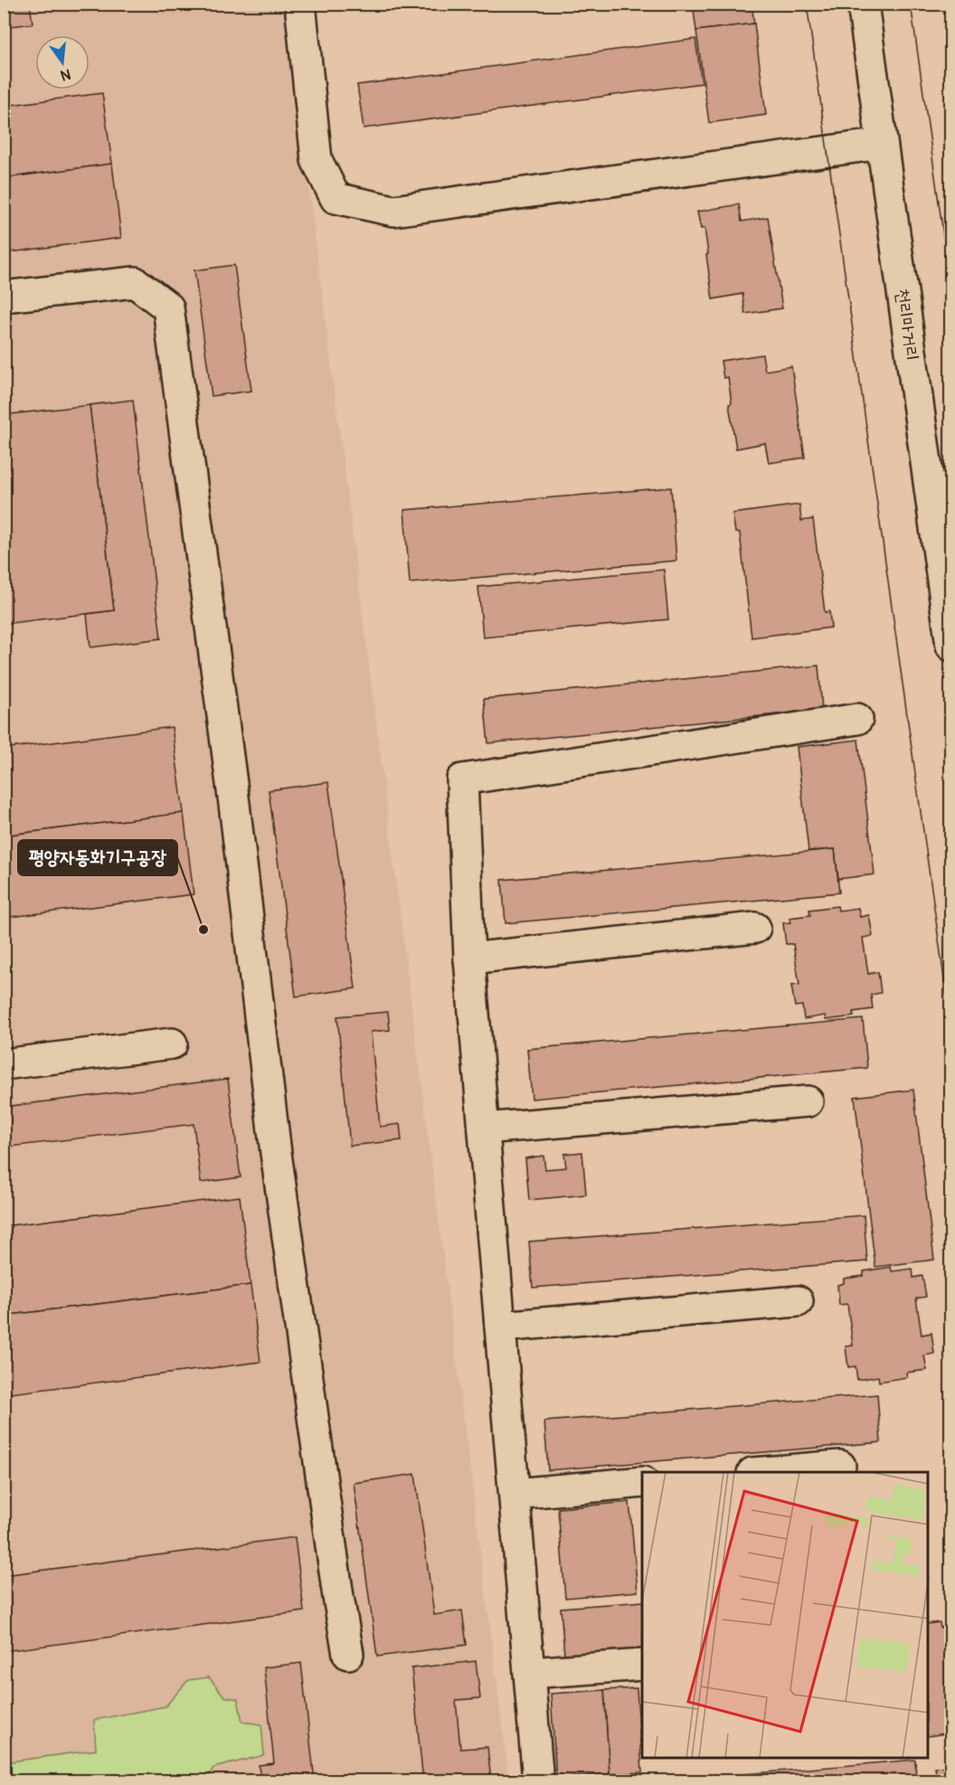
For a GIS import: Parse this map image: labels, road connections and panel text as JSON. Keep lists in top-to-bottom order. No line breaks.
{"streets":{"main road":["천리마거리"]},"places":["평양자동화기구공장"],"north":"bottom"}
